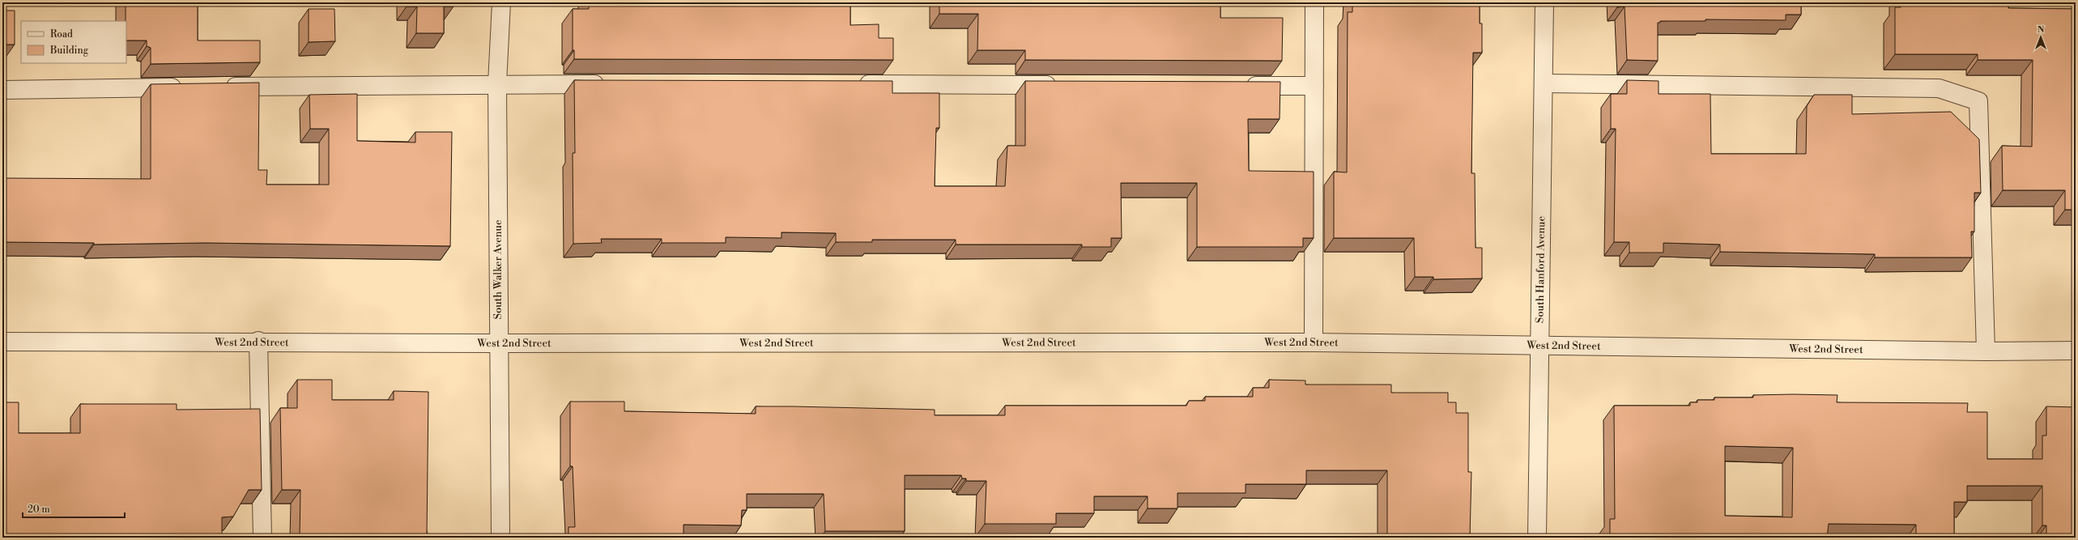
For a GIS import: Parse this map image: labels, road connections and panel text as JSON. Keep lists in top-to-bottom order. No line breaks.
{"streets":{"street":["South Walker Avenue","South Hanford Avenue","West 2nd Street"]},"crossings":[["South Walker Avenue","West 2nd Street"],["South Hanford Avenue","West 2nd Street"]],"legend":["Road","Building"],"scale_bar":"20 m","north":"top"}
